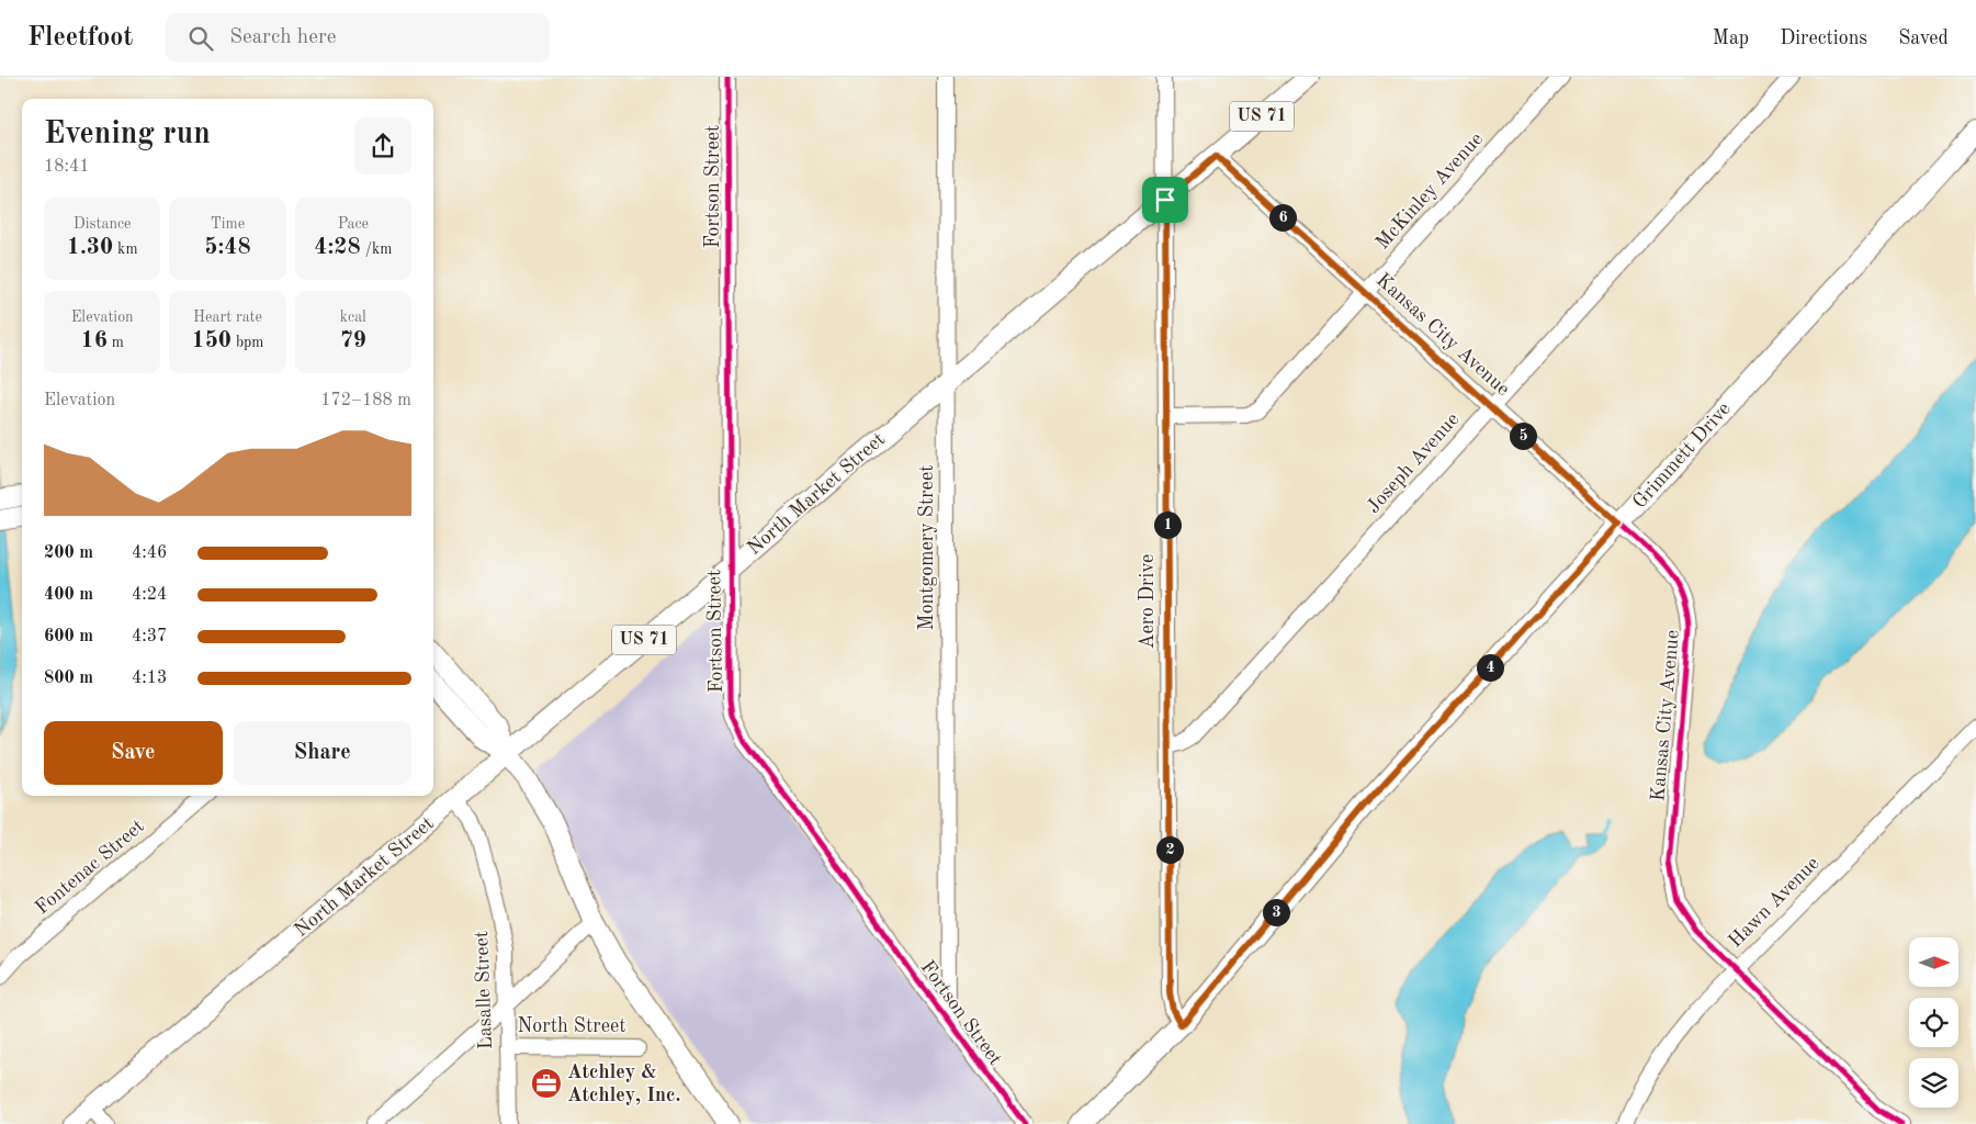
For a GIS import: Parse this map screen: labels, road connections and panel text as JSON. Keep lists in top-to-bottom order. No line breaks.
{"streets":{"main road":["US 71","Grimmett Drive","North Market Street"],"street":["Fortson Street","McKinley Avenue","Kansas City Avenue","Joseph Avenue","Montgomery Street","Aero Drive","Fontenac Street","Hawn Avenue","Lasalle Street","North Street"]},"crossings":[["Fortson Street","North Market Street"],["Fortson Street","Montgomery Street"],["McKinley Avenue","Kansas City Avenue"],["McKinley Avenue","Aero Drive"],["Kansas City Avenue","Grimmett Drive"],["Kansas City Avenue","Joseph Avenue"],["Kansas City Avenue","North Market Street"],["Kansas City Avenue","Hawn Avenue"],["Grimmett Drive","Aero Drive"],["Joseph Avenue","Aero Drive"],["North Market Street","Montgomery Street"],["North Market Street","Aero Drive"],["North Market Street","Lasalle Street"],["Lasalle Street","North Street"]],"places":{"office":["Atchley & Atchley, Inc."]},"north":"right","page":{"header":"Fleetfoot","search":"Search here","nav":["Map","Directions","Saved"],"heading":["Evening run","18:41"],"stats":[["Distance","1.30 km"],["Time","5:48"],["Pace","4:28 /km"],["Elevation","16 m"],["Heart rate","150 bpm"],["kcal","79"]],"pins":["6","5","1","4","2","3"],"chart":["Elevation","172–188 m"],"list":[{"name":"200 m","note":"4:46"},{"name":"400 m","note":"4:24"},{"name":"600 m","note":"4:37"},{"name":"800 m","note":"4:13"}],"buttons":["Save","Share"]}}
